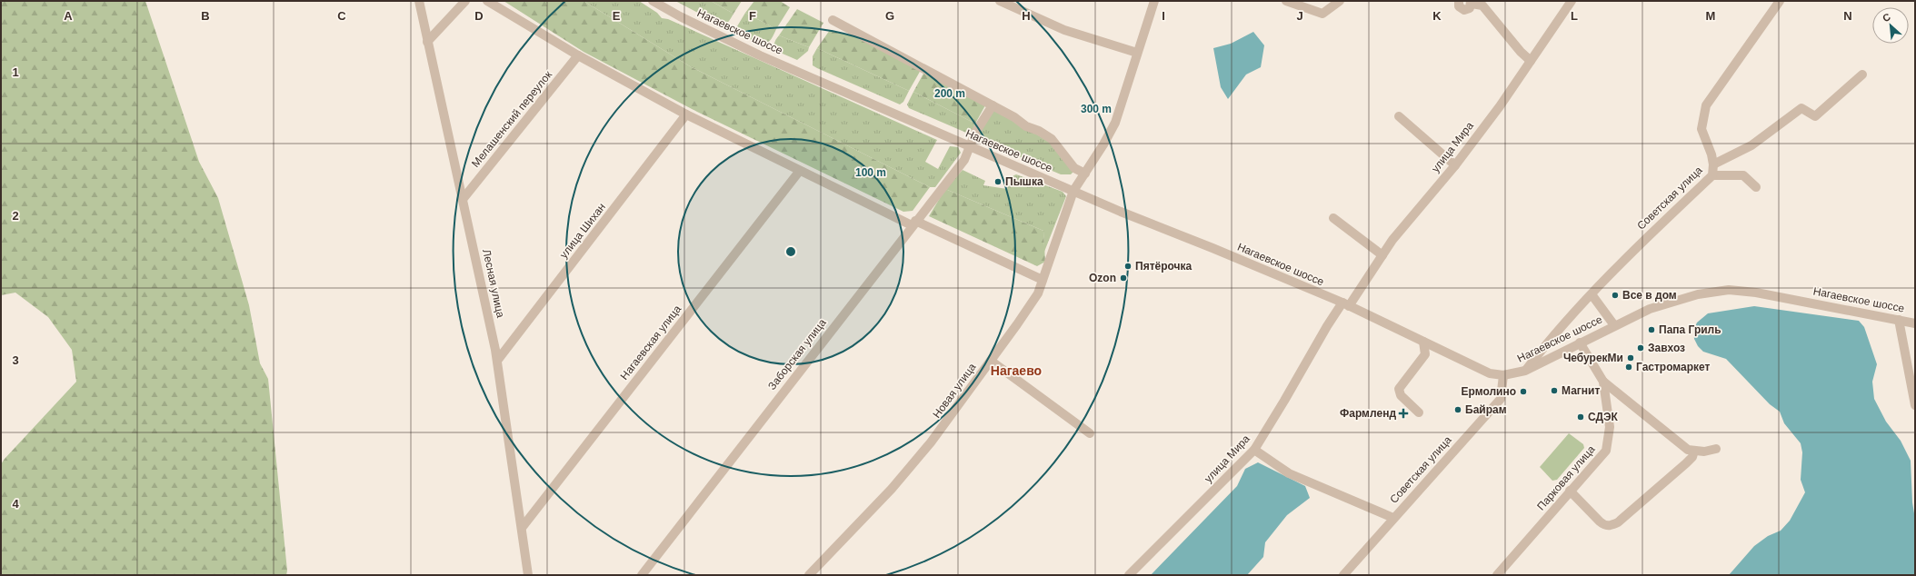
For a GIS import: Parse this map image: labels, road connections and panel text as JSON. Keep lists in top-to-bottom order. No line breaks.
{"streets":{"street":["Нагаевское шоссе","Мелашенский переулок","улица Мира","Советская улица","улица Шихан","Лесная улица","Нагаевская улица","Заборская улица","Новая улица","Парковая улица"]},"crossings":[["Нагаевское шоссе","улица Мира"],["Нагаевское шоссе","Советская улица"],["Нагаевское шоссе","Заборская улица"],["Нагаевское шоссе","Новая улица"],["Нагаевское шоссе","Парковая улица"],["Мелашенский переулок","Лесная улица"],["улица Шихан","Лесная улица"],["Лесная улица","Нагаевская улица"]],"districts":["Нагаево"],"places":{"other":["Пышка","Пятёрочка","Ozon","Все в дом","Папа Гриль","Завхоз","ЧебурекМи","Гастромаркет","Магнит","Ермолино","Байрам","СДЭК"],"health":["Фармленд"]},"north":"top left","grid":{"columns":["A","B","C","D","E","F","G","H","I","J","K","L","M","N"],"rows":["1","2","3","4"]},"rings":["200 m","300 m","100 m"]}
